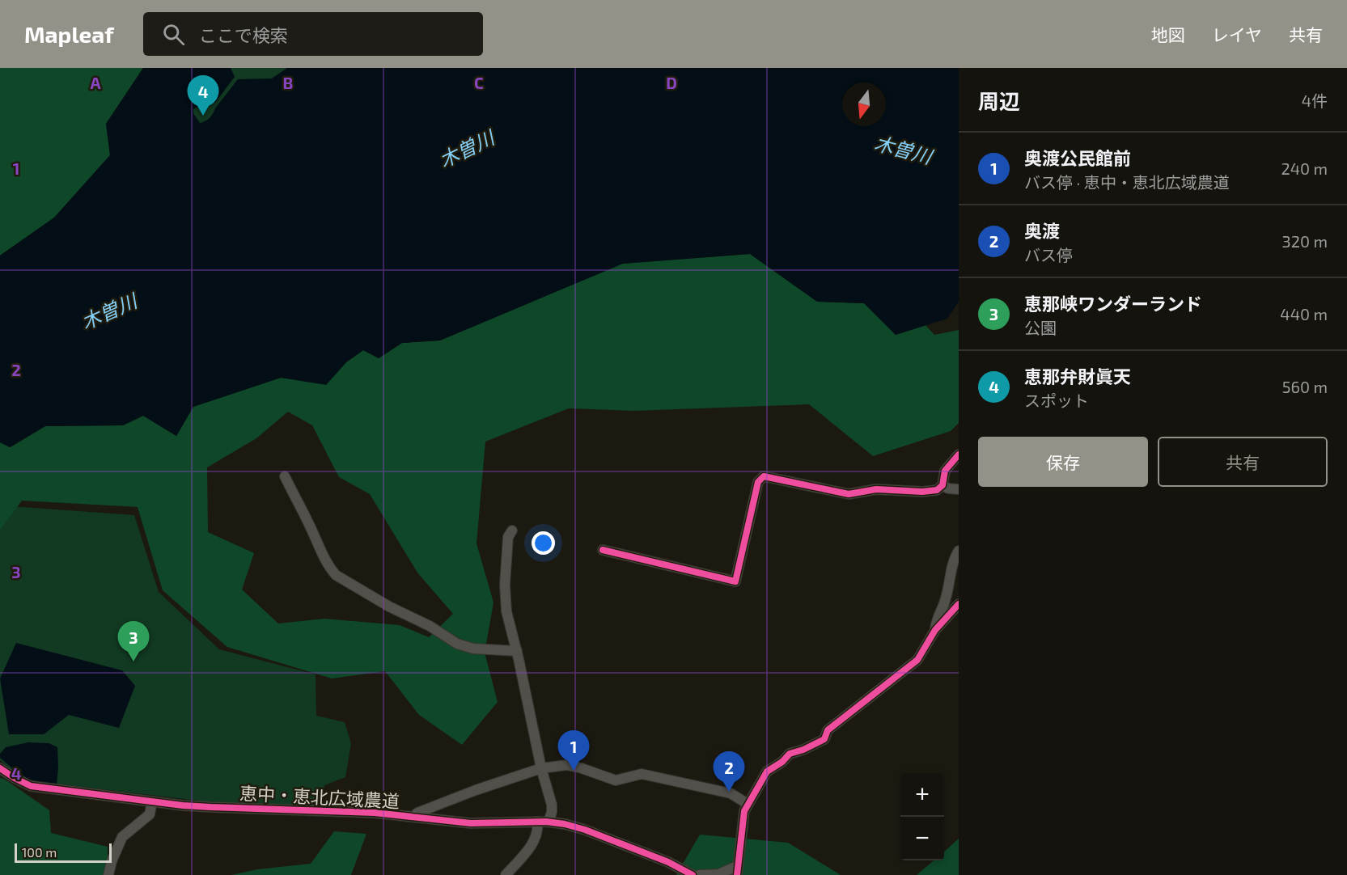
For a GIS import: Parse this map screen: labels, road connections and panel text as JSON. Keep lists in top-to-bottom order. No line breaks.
{"streets":{"street":["恵中・恵北広域農道"]},"water":["木曽川"],"scale_bar":"100 m","north":"bottom","page":{"header":"Mapleaf","search":"ここで検索","nav":["地図","レイヤ","共有"],"heading":["周辺","4件"],"pins":["4","3","1","2"],"list":[{"mark":"1","name":"奥渡公民館前","note":"バス停 · 恵中・恵北広域農道","value":"240 m"},{"mark":"2","name":"奥渡","note":"バス停","value":"320 m"},{"mark":"3","name":"恵那峡ワンダーランド","note":"公園","value":"440 m"},{"mark":"4","name":"恵那弁財眞天","note":"スポット","value":"560 m"}],"buttons":["保存","共有"],"map_buttons":["+","−"],"scale":"100 m"},"grid":{"columns":["A","B","C","D"],"rows":["1","2","3","4"]}}
